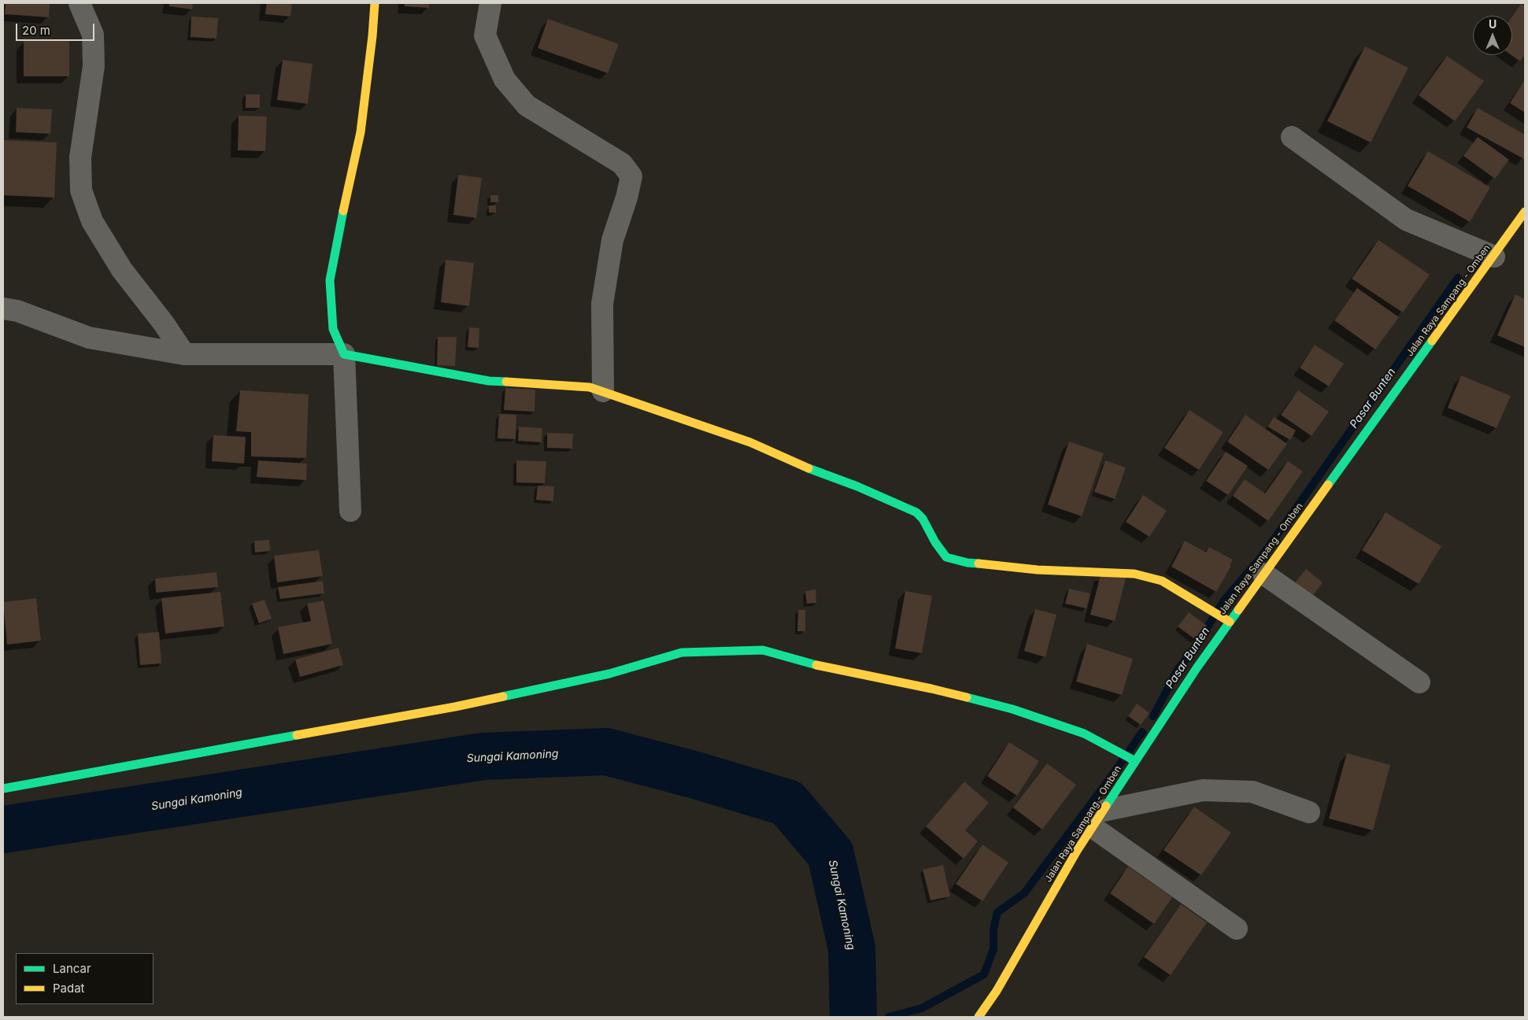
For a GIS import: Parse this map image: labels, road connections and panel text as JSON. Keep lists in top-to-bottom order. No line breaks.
{"streets":{"street":["Jalan Raya Sampang - Omben"]},"water":["Pasar Bunten","Sungai Kamoning"],"legend":["Lancar","Padat"],"scale_bar":"20 m","north":"top"}
